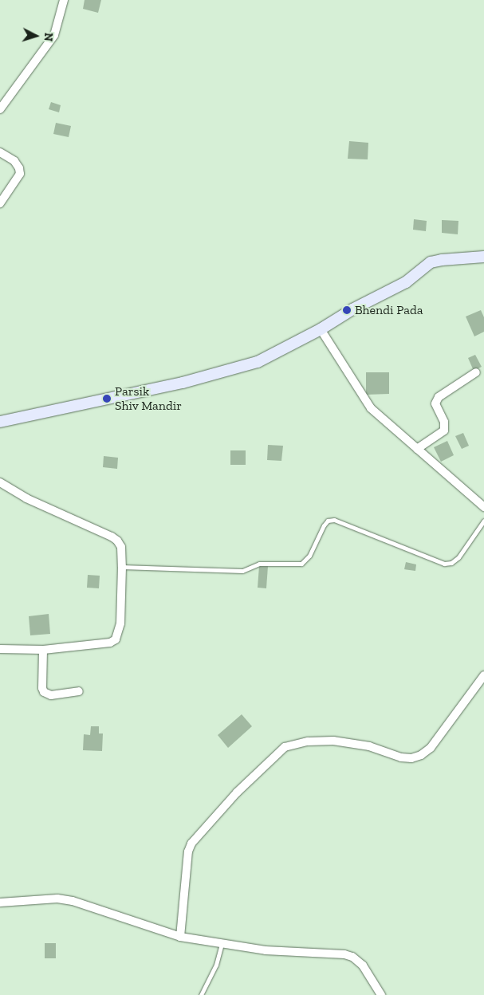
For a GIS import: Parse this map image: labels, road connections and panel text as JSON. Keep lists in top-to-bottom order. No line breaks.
{"places":["Bhendi Pada","Parsik Shiv Mandir"],"north":"right"}
